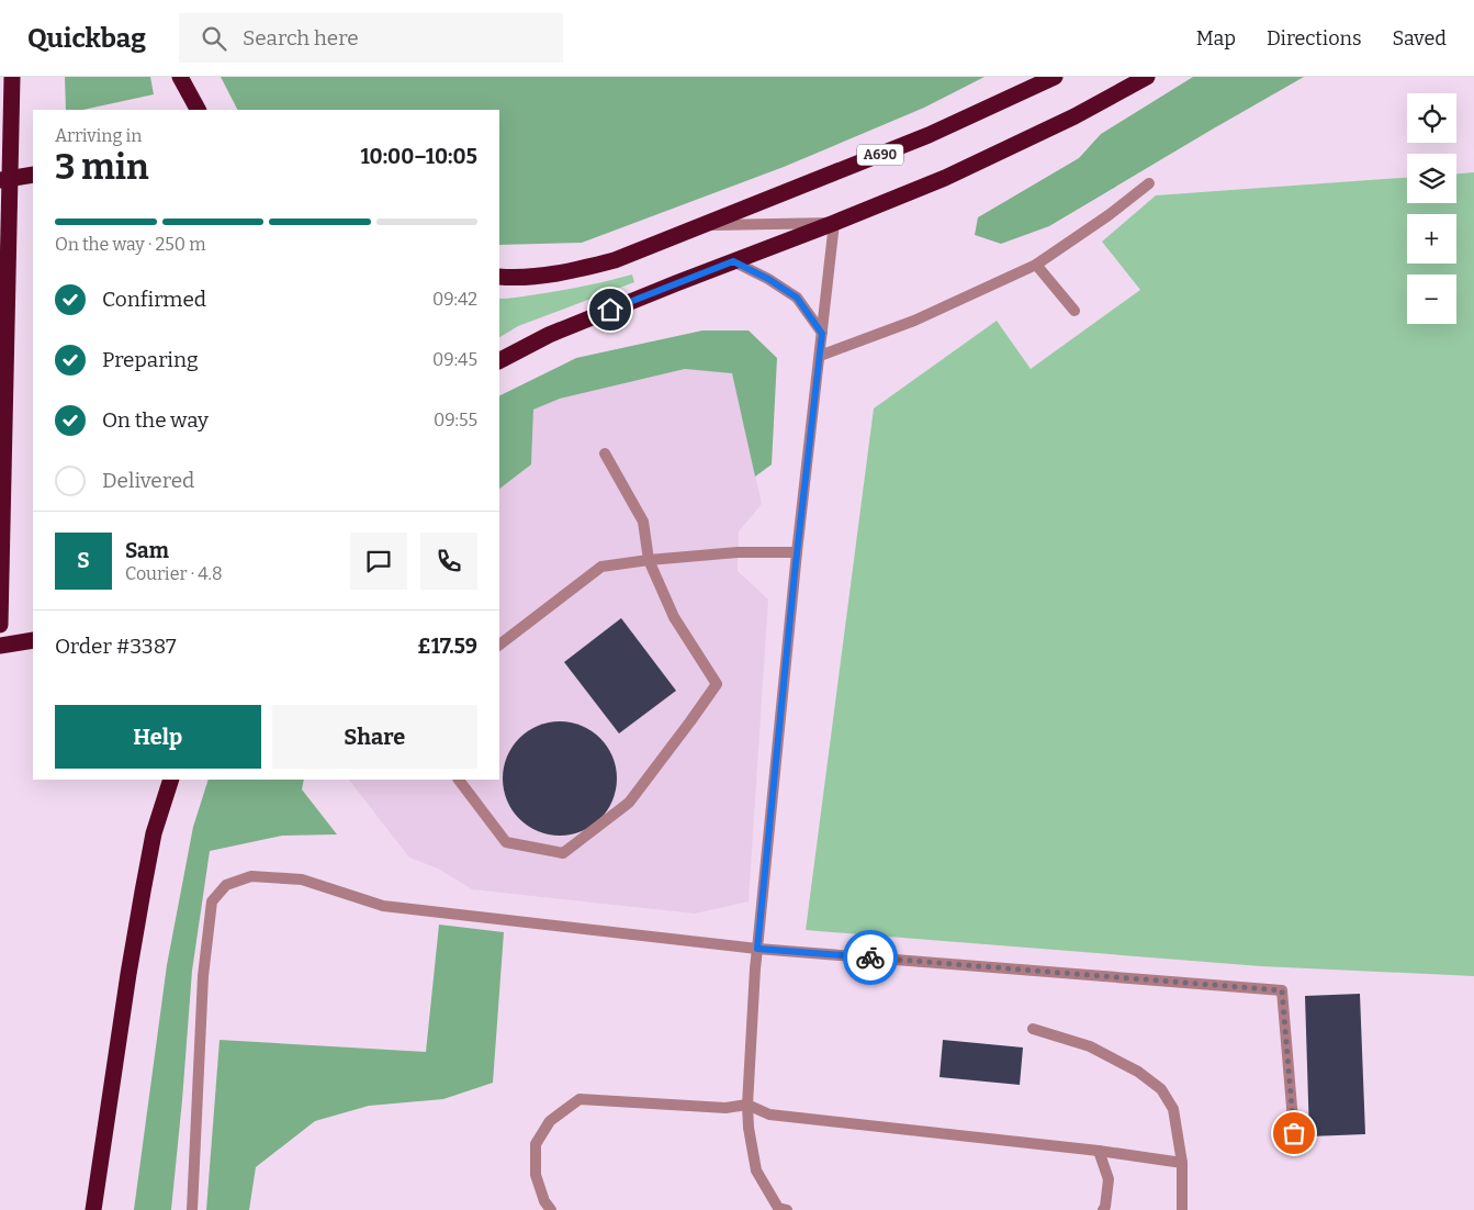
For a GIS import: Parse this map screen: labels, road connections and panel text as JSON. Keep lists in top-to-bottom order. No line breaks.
{"streets":{"highway":["A690"]},"page":{"header":"Quickbag","search":"Search here","nav":["Map","Directions","Saved"],"map_buttons":["+","−"],"heading":["3 min","Arriving in","10:00–10:05"],"panel":["Sam","Courier · 4.8","Order #3387","£17.59"],"bar":"On the way · 250 m","list":[["Confirmed","09:42"],["Preparing","09:45"],["On the way","09:55"],"Delivered"],"round":"S","buttons":["Help","Share"]}}
